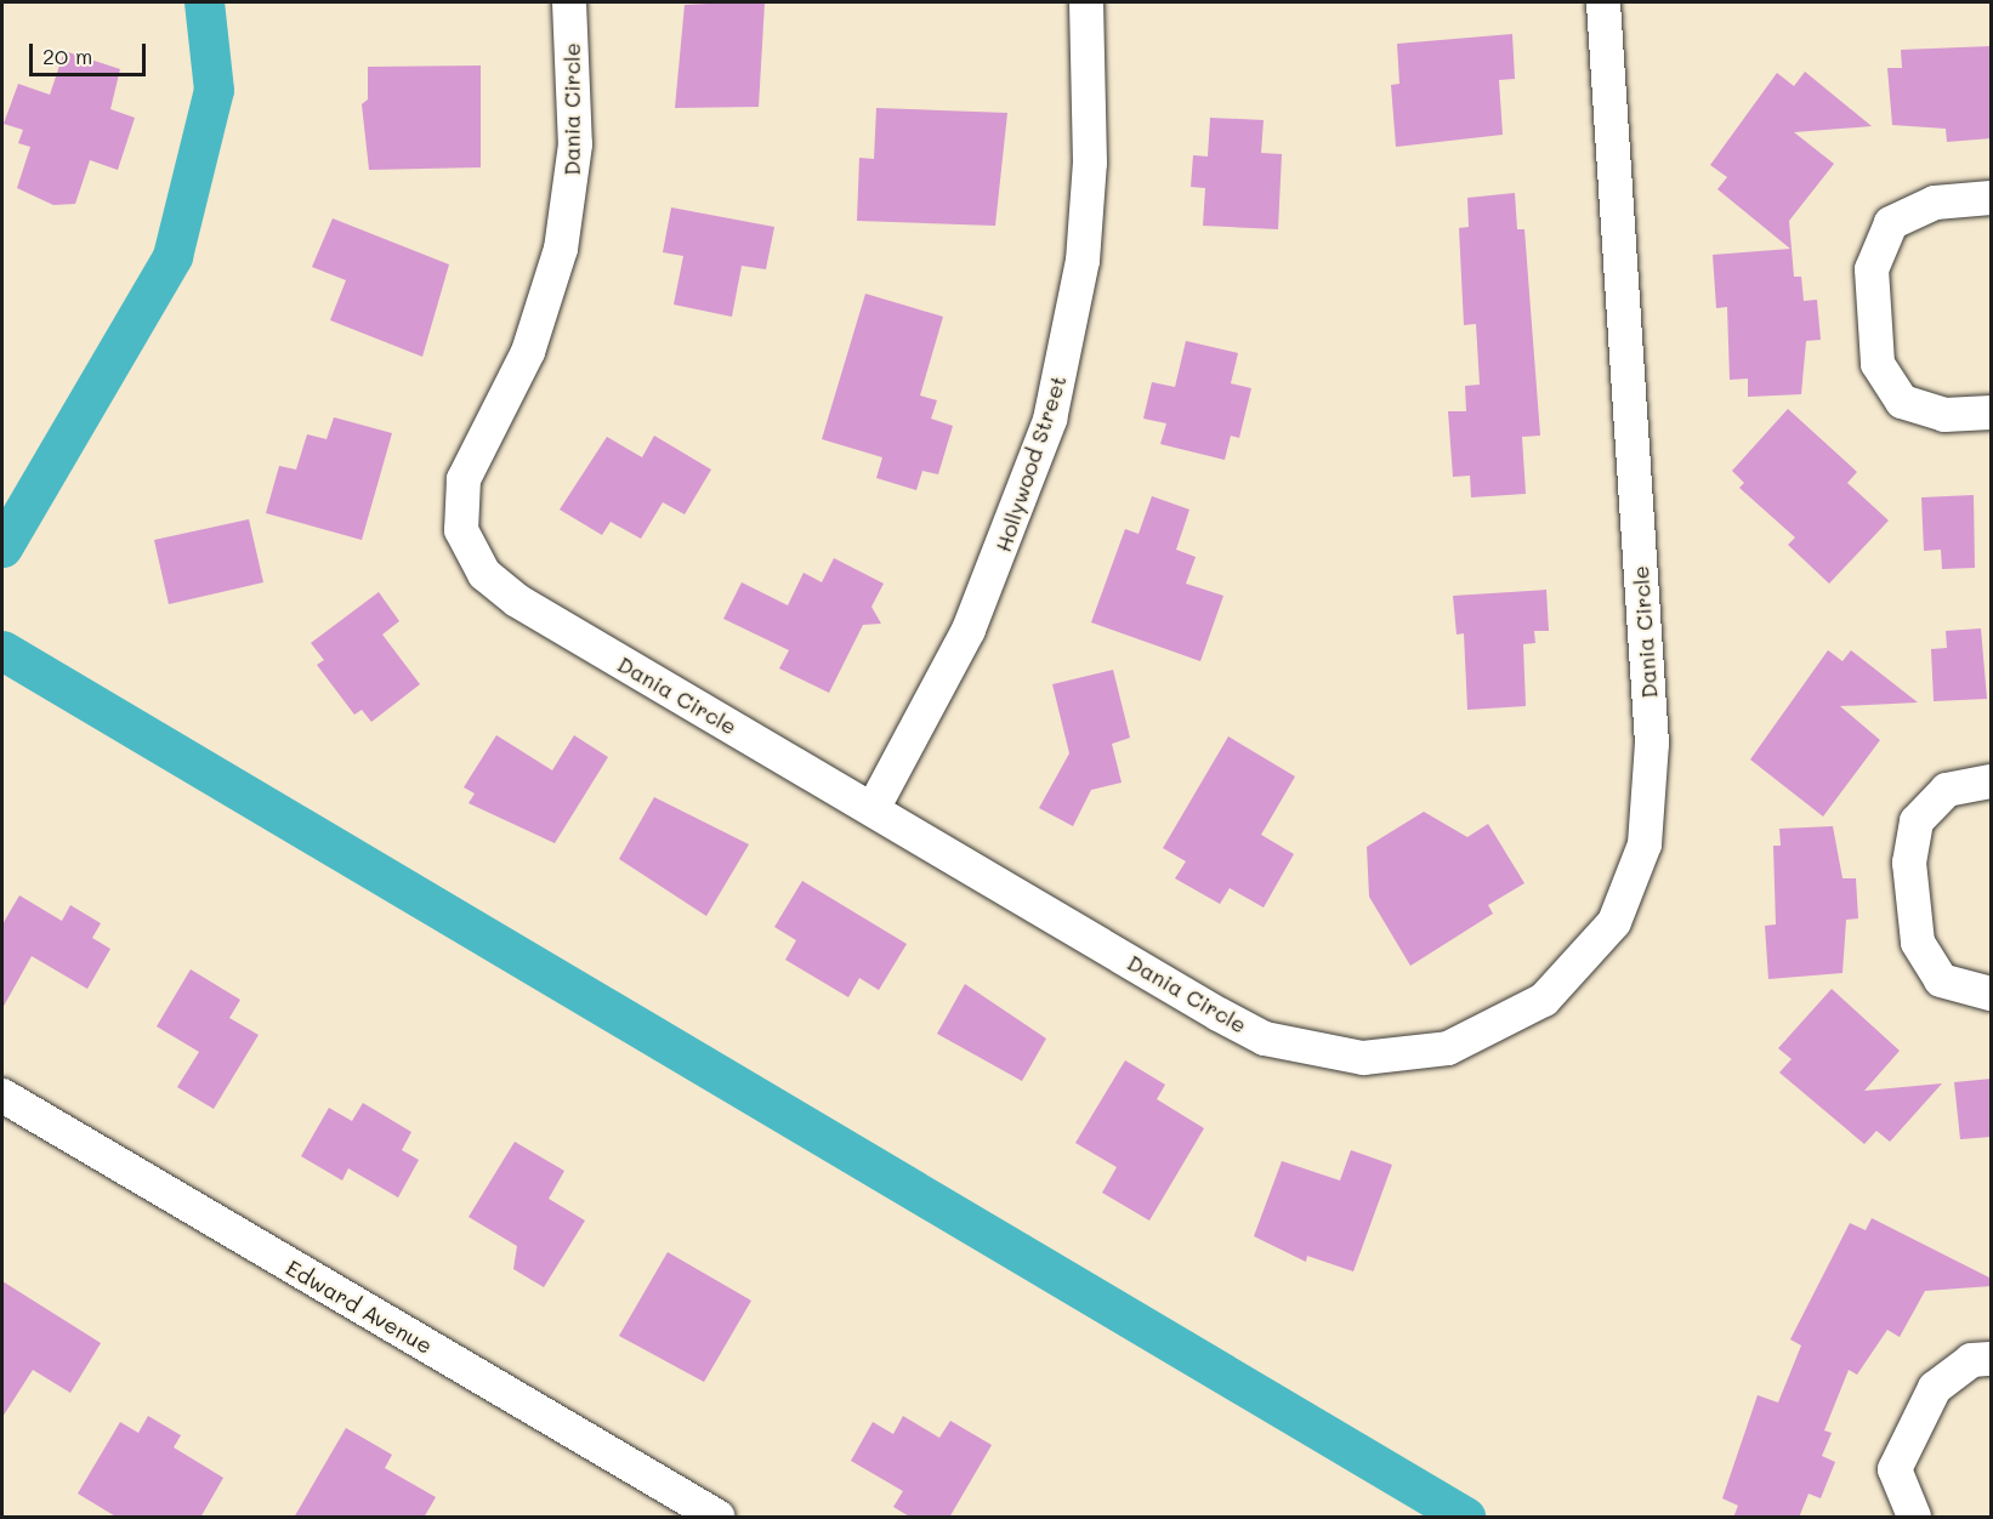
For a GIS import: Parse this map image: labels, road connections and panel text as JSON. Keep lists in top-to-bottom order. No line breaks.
{"streets":{"street":["Dania Circle","Hollywood Street","Edward Avenue"]},"crossings":[["Dania Circle","Hollywood Street"]],"scale_bar":"20 m"}
